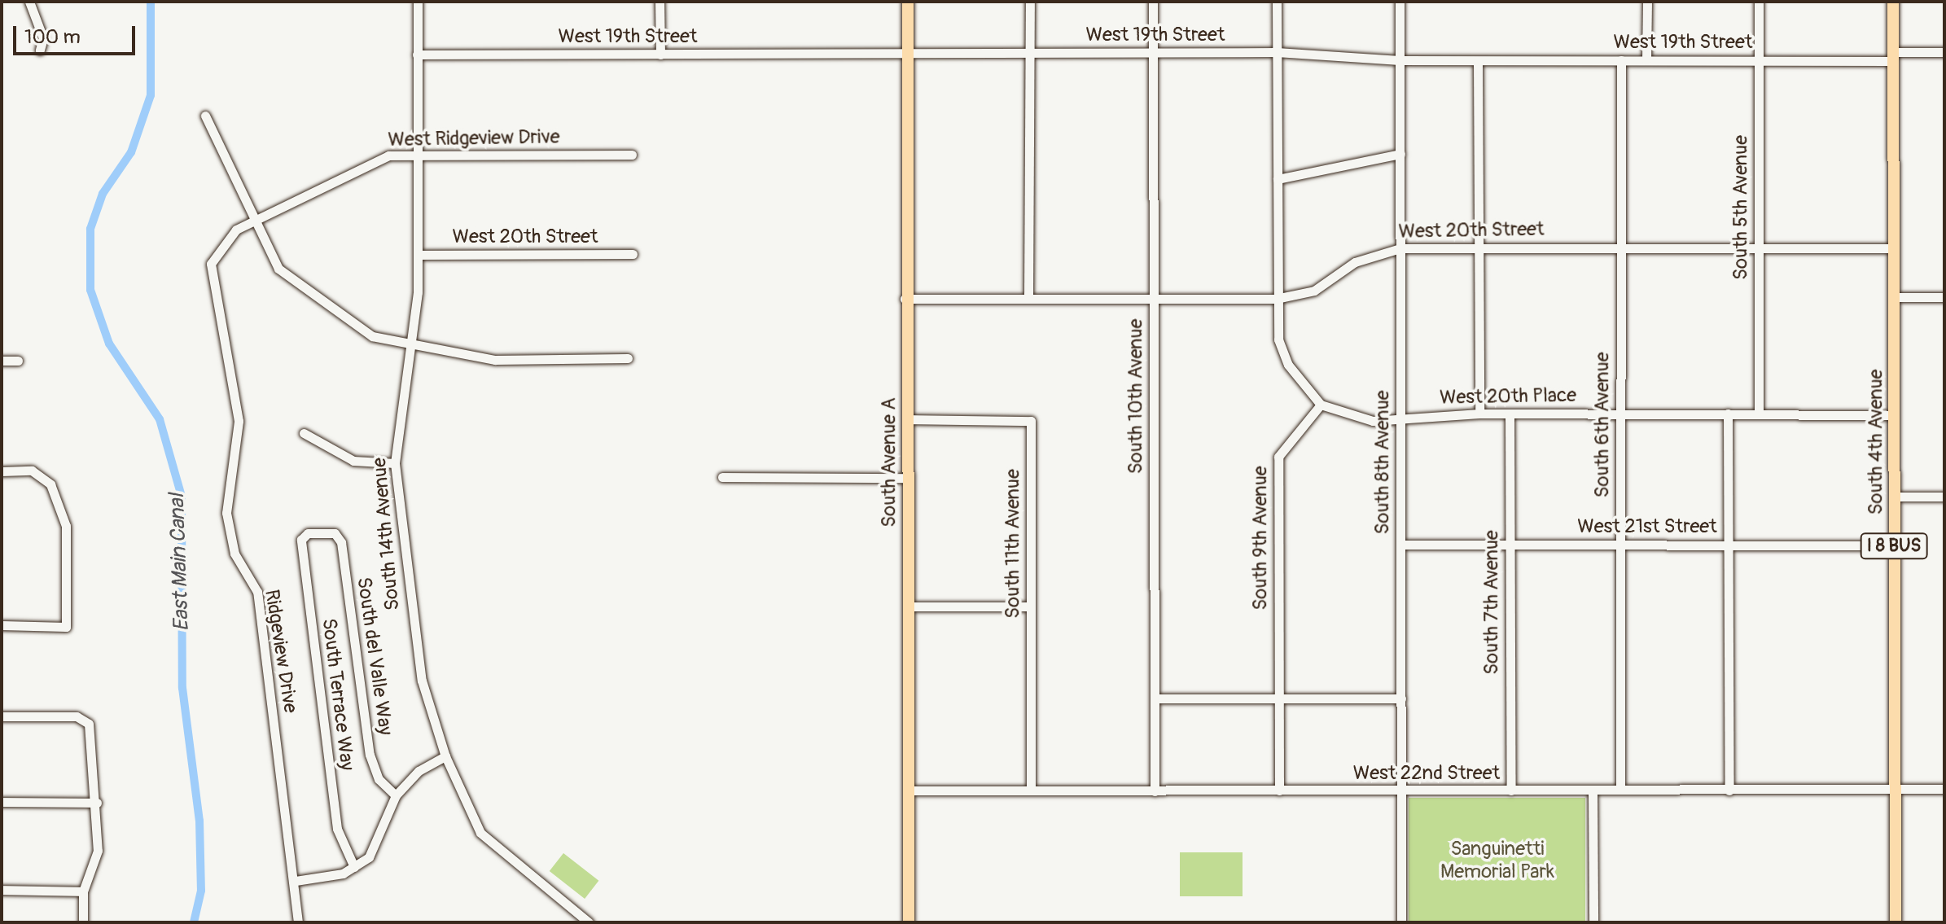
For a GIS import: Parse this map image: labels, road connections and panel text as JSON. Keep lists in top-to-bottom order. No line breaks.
{"streets":{"main road":["South 4th Avenue","South Avenue A","I 8 BUS"],"street":["West 19th Street","West Ridgeview Drive","South 5th Avenue","West 20th Street","South 10th Avenue","West 20th Place","South 6th Avenue","South 8th Avenue","West 21st Street","South 14th Avenue","South 9th Avenue","South 11th Avenue","South 7th Avenue","Ridgeview Drive","South del Valle Way","South Terrace Way","West 22nd Street"]},"crossings":[["West 19th Street","South 5th Avenue"],["West 19th Street","South 10th Avenue"],["West 19th Street","South 6th Avenue"],["West 19th Street","South 4th Avenue"],["West 19th Street","South Avenue A"],["West 19th Street","South 8th Avenue"],["West 19th Street","South 14th Avenue"],["West Ridgeview Drive","South 14th Avenue"],["West Ridgeview Drive","Ridgeview Drive"],["South 5th Avenue","West 20th Street"],["South 5th Avenue","West 20th Place"],["West 20th Street","South 10th Avenue"],["West 20th Street","South 6th Avenue"],["West 20th Street","South 4th Avenue"],["West 20th Street","South Avenue A"],["West 20th Street","South 8th Avenue"],["West 20th Street","South 14th Avenue"],["South 10th Avenue","West 22nd Street"],["West 20th Place","South 6th Avenue"],["West 20th Place","South 4th Avenue"],["West 20th Place","South 8th Avenue"],["West 20th Place","South 9th Avenue"],["West 20th Place","South 7th Avenue"],["South 6th Avenue","West 21st Street"],["South 6th Avenue","West 22nd Street"],["South 4th Avenue","West 21st Street"],["South 4th Avenue","West 22nd Street"],["South Avenue A","South 11th Avenue"],["South Avenue A","West 22nd Street"],["South 8th Avenue","West 21st Street"],["South 8th Avenue","West 22nd Street"],["West 21st Street","South 7th Avenue"],["South 9th Avenue","West 22nd Street"],["South 11th Avenue","West 22nd Street"],["South 7th Avenue","West 22nd Street"],["South del Valle Way","South Terrace Way"]],"water":["East Main Canal"],"parks":["Sanguinetti Memorial Park"],"scale_bar":"100 m"}
